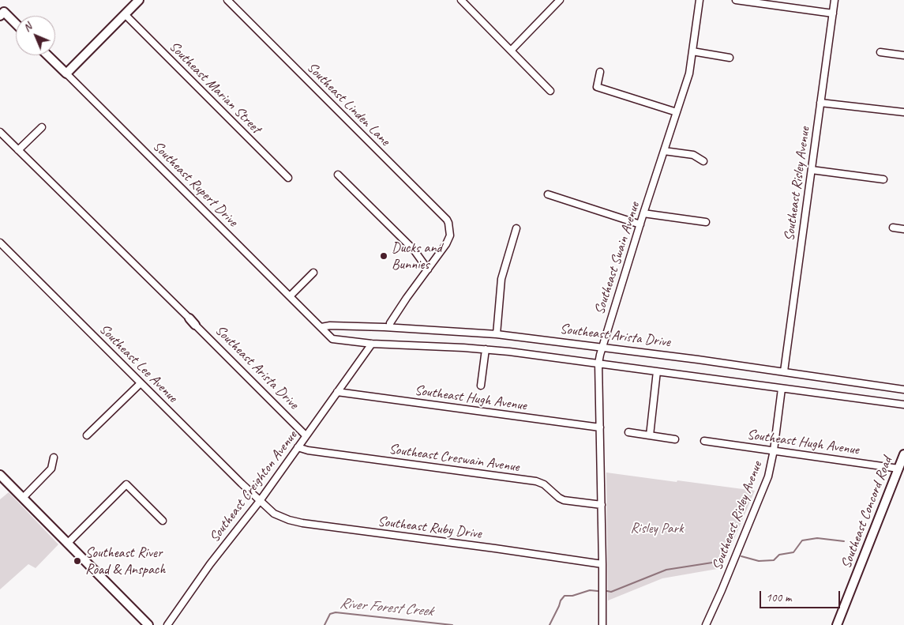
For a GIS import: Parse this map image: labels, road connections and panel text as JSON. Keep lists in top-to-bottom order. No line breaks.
{"streets":{"street":["Southeast Marian Street","Southeast Linden Lane","Southeast Rupert Drive","Southeast Risley Avenue","Southeast Swain Avenue","Southeast Arista Drive","Southeast Lee Avenue","Southeast Hugh Avenue","Southeast Creswain Avenue","Southeast Creighton Avenue","Southeast Concord Road","Southeast Ruby Drive"]},"crossings":[["Southeast Rupert Drive","Southeast Arista Drive"],["Southeast Risley Avenue","Southeast Arista Drive"],["Southeast Risley Avenue","Southeast Hugh Avenue"],["Southeast Swain Avenue","Southeast Arista Drive"],["Southeast Swain Avenue","Southeast Hugh Avenue"],["Southeast Swain Avenue","Southeast Creswain Avenue"],["Southeast Swain Avenue","Southeast Ruby Drive"],["Southeast Arista Drive","Southeast Creighton Avenue"],["Southeast Lee Avenue","Southeast Creighton Avenue"],["Southeast Lee Avenue","Southeast Ruby Drive"],["Southeast Hugh Avenue","Southeast Creighton Avenue"],["Southeast Hugh Avenue","Southeast Concord Road"],["Southeast Creswain Avenue","Southeast Creighton Avenue"],["Southeast Creighton Avenue","Southeast Ruby Drive"]],"water":["River Forest Creek"],"parks":["Risley Park"],"places":["Ducks and Bunnies","Southeast River Road & Anspach"],"scale_bar":"100 m","north":"top left"}
